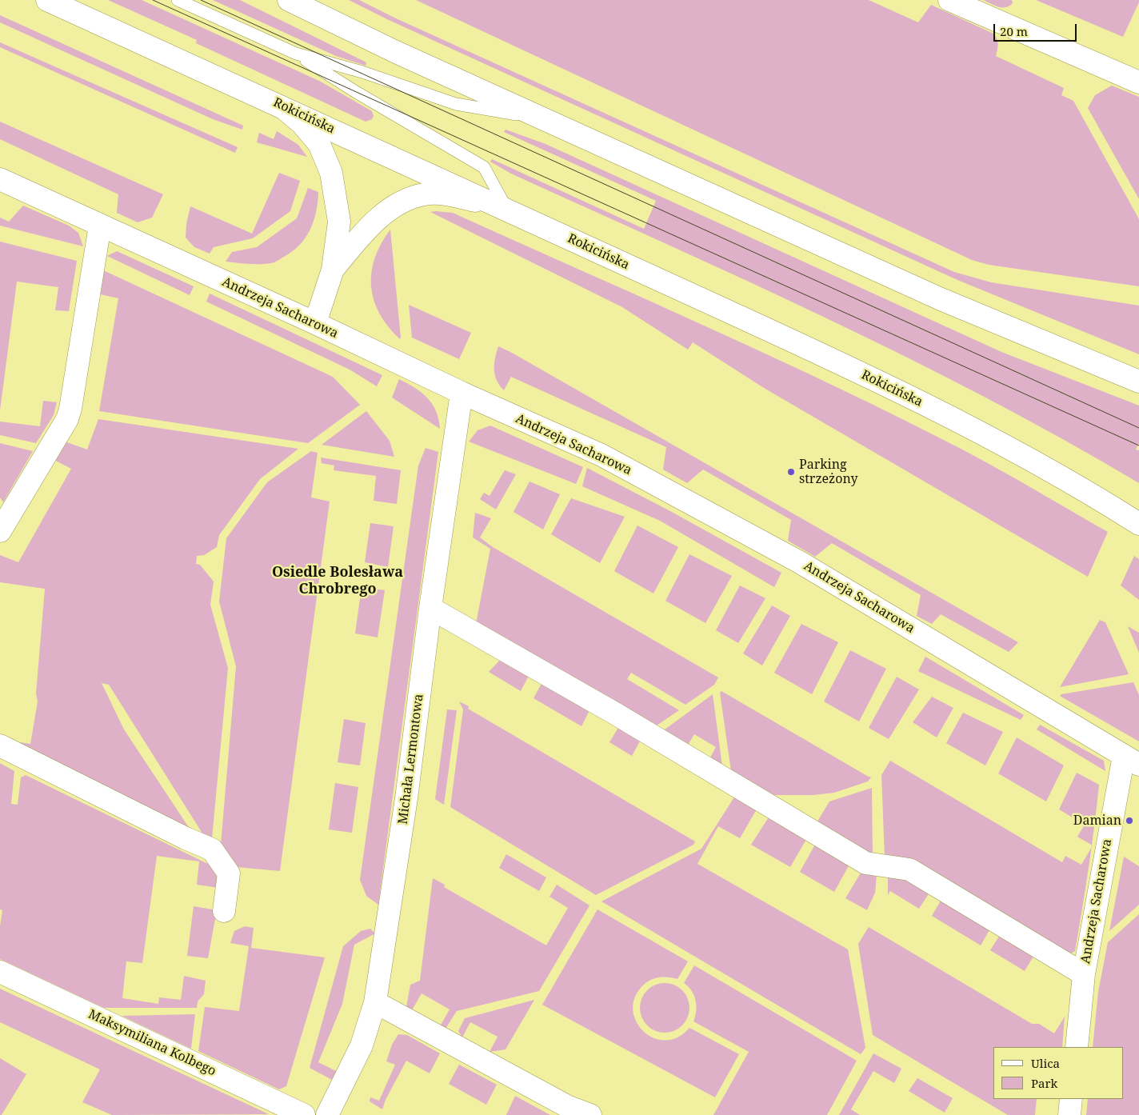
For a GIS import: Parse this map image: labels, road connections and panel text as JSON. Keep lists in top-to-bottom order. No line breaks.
{"streets":{"street":["Rokicińska","Andrzeja Sacharowa","Michała Lermontowa","Maksymiliana Kolbego"]},"crossings":[["Andrzeja Sacharowa","Michała Lermontowa"]],"districts":["Osiedle Bolesława Chrobrego"],"places":["Parking strzeżony","Damian"],"legend":["Ulica","Park"],"scale_bar":"20 m"}
